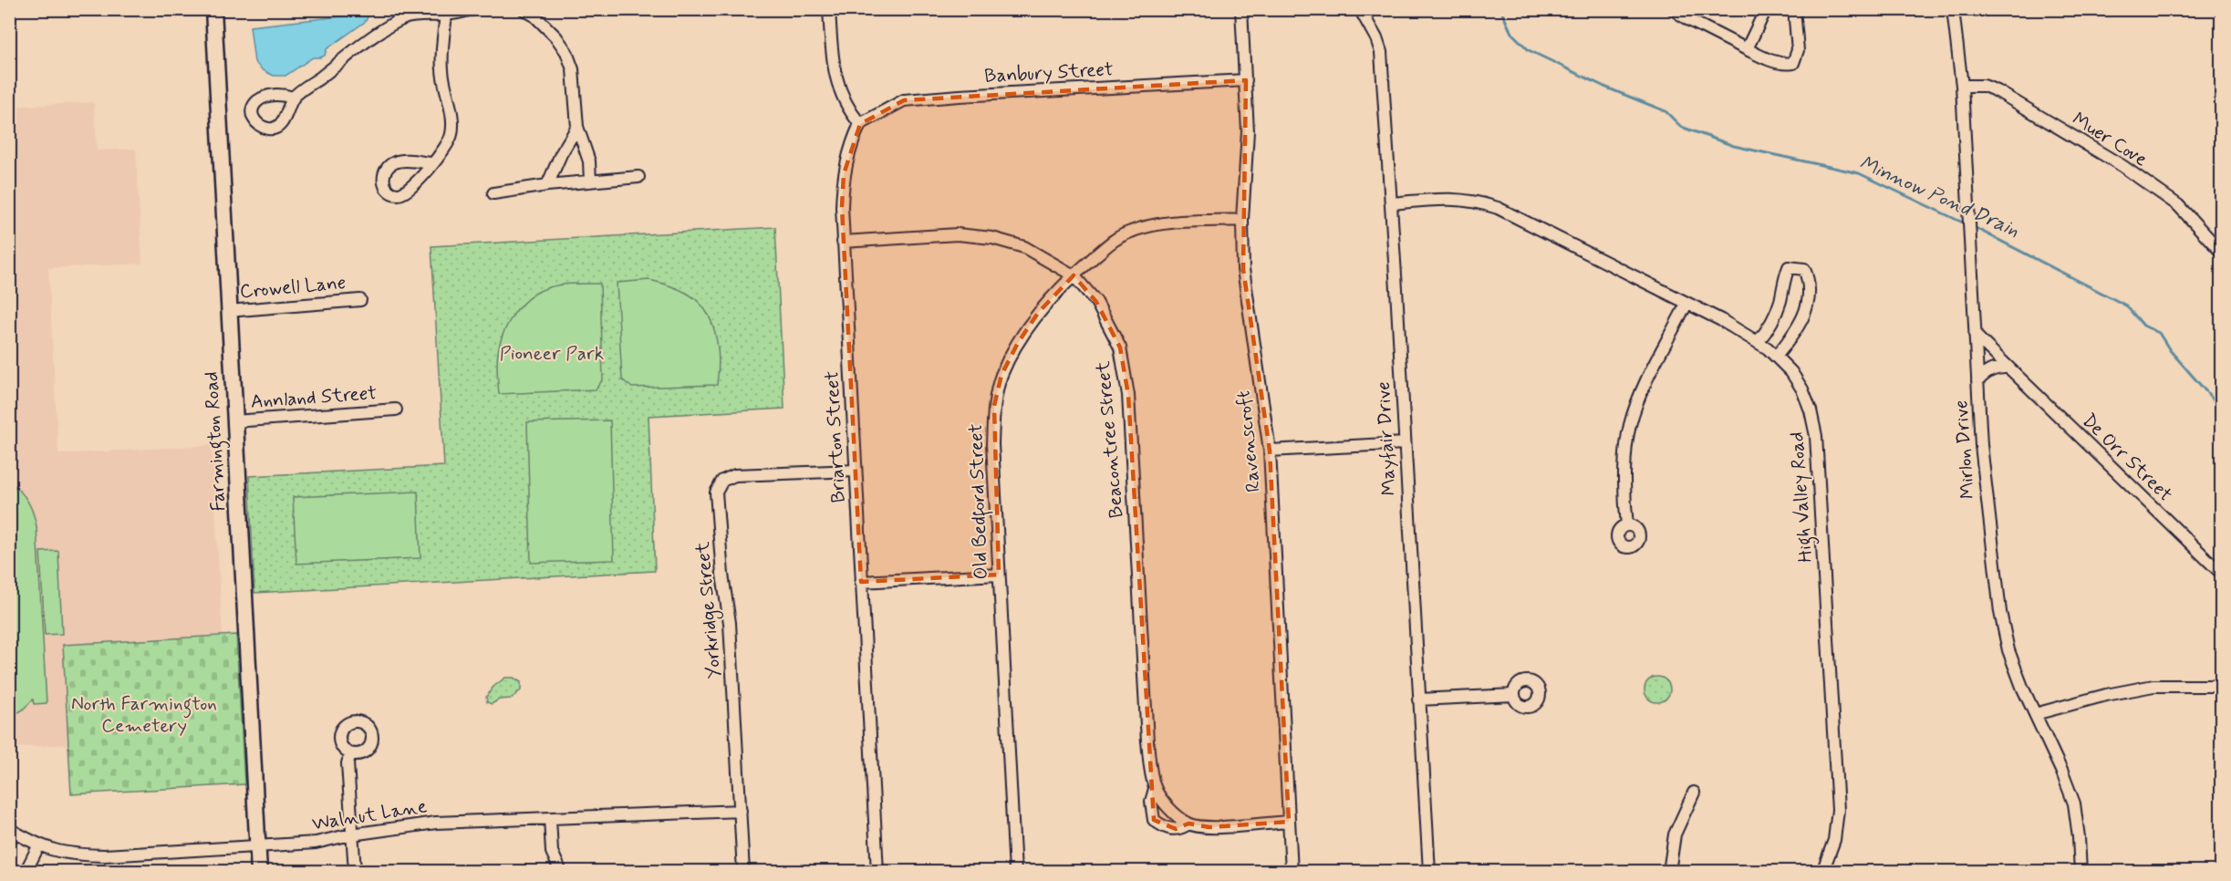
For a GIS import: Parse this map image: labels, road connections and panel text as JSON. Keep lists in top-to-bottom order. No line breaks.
{"streets":{"street":["Banbury Street","Muer Cove","Crowell Lane","Annland Street","Briarton Street","Mayfair Drive","Beacontree Street","Farmington Road","Ravenscroft","Mirlon Drive","De Orr Street","High Valley Road","Old Bedford Street","Yorkridge Street","Walnut Lane"]},"crossings":[["Banbury Street","Briarton Street"],["Banbury Street","Ravenscroft"],["Muer Cove","Mirlon Drive"],["Crowell Lane","Farmington Road"],["Annland Street","Farmington Road"],["Briarton Street","Beacontree Street"],["Briarton Street","Yorkridge Street"],["Mayfair Drive","High Valley Road"],["Beacontree Street","Ravenscroft"],["Beacontree Street","Old Bedford Street"],["Farmington Road","Walnut Lane"],["Ravenscroft","Old Bedford Street"],["Mirlon Drive","De Orr Street"],["Yorkridge Street","Walnut Lane"]],"water":["Minnow Pond Drain"],"parks":["Pioneer Park","North Farmington Cemetery"]}
